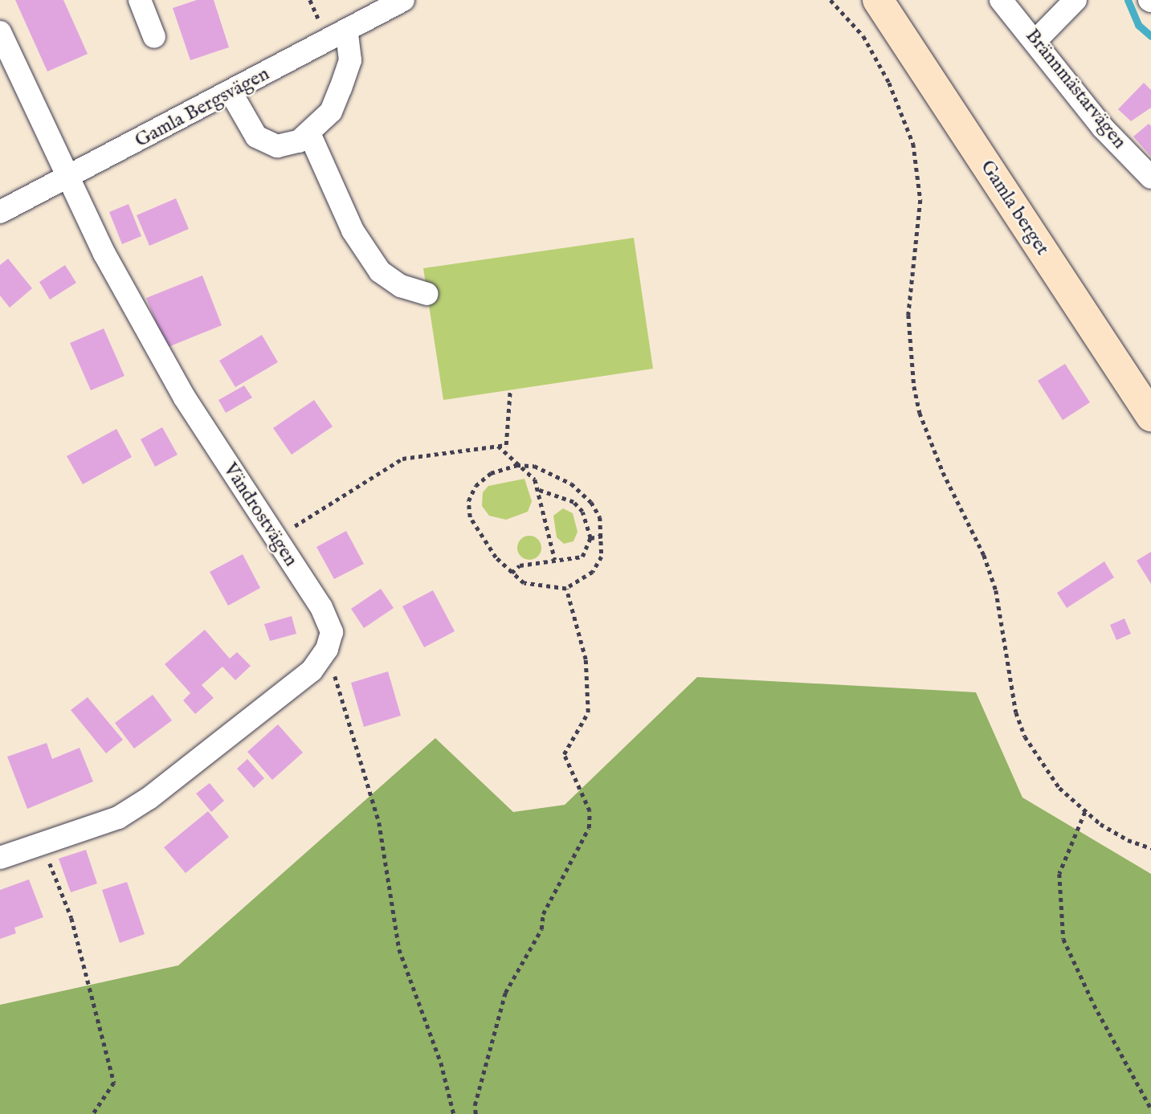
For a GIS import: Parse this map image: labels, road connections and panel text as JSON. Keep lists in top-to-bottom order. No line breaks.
{"streets":{"main road":["Gamla berget"],"street":["Brännmästarvägen","Gamla Bergsvägen","Vändrostvägen"]},"crossings":[["Gamla Bergsvägen","Vändrostvägen"]]}
